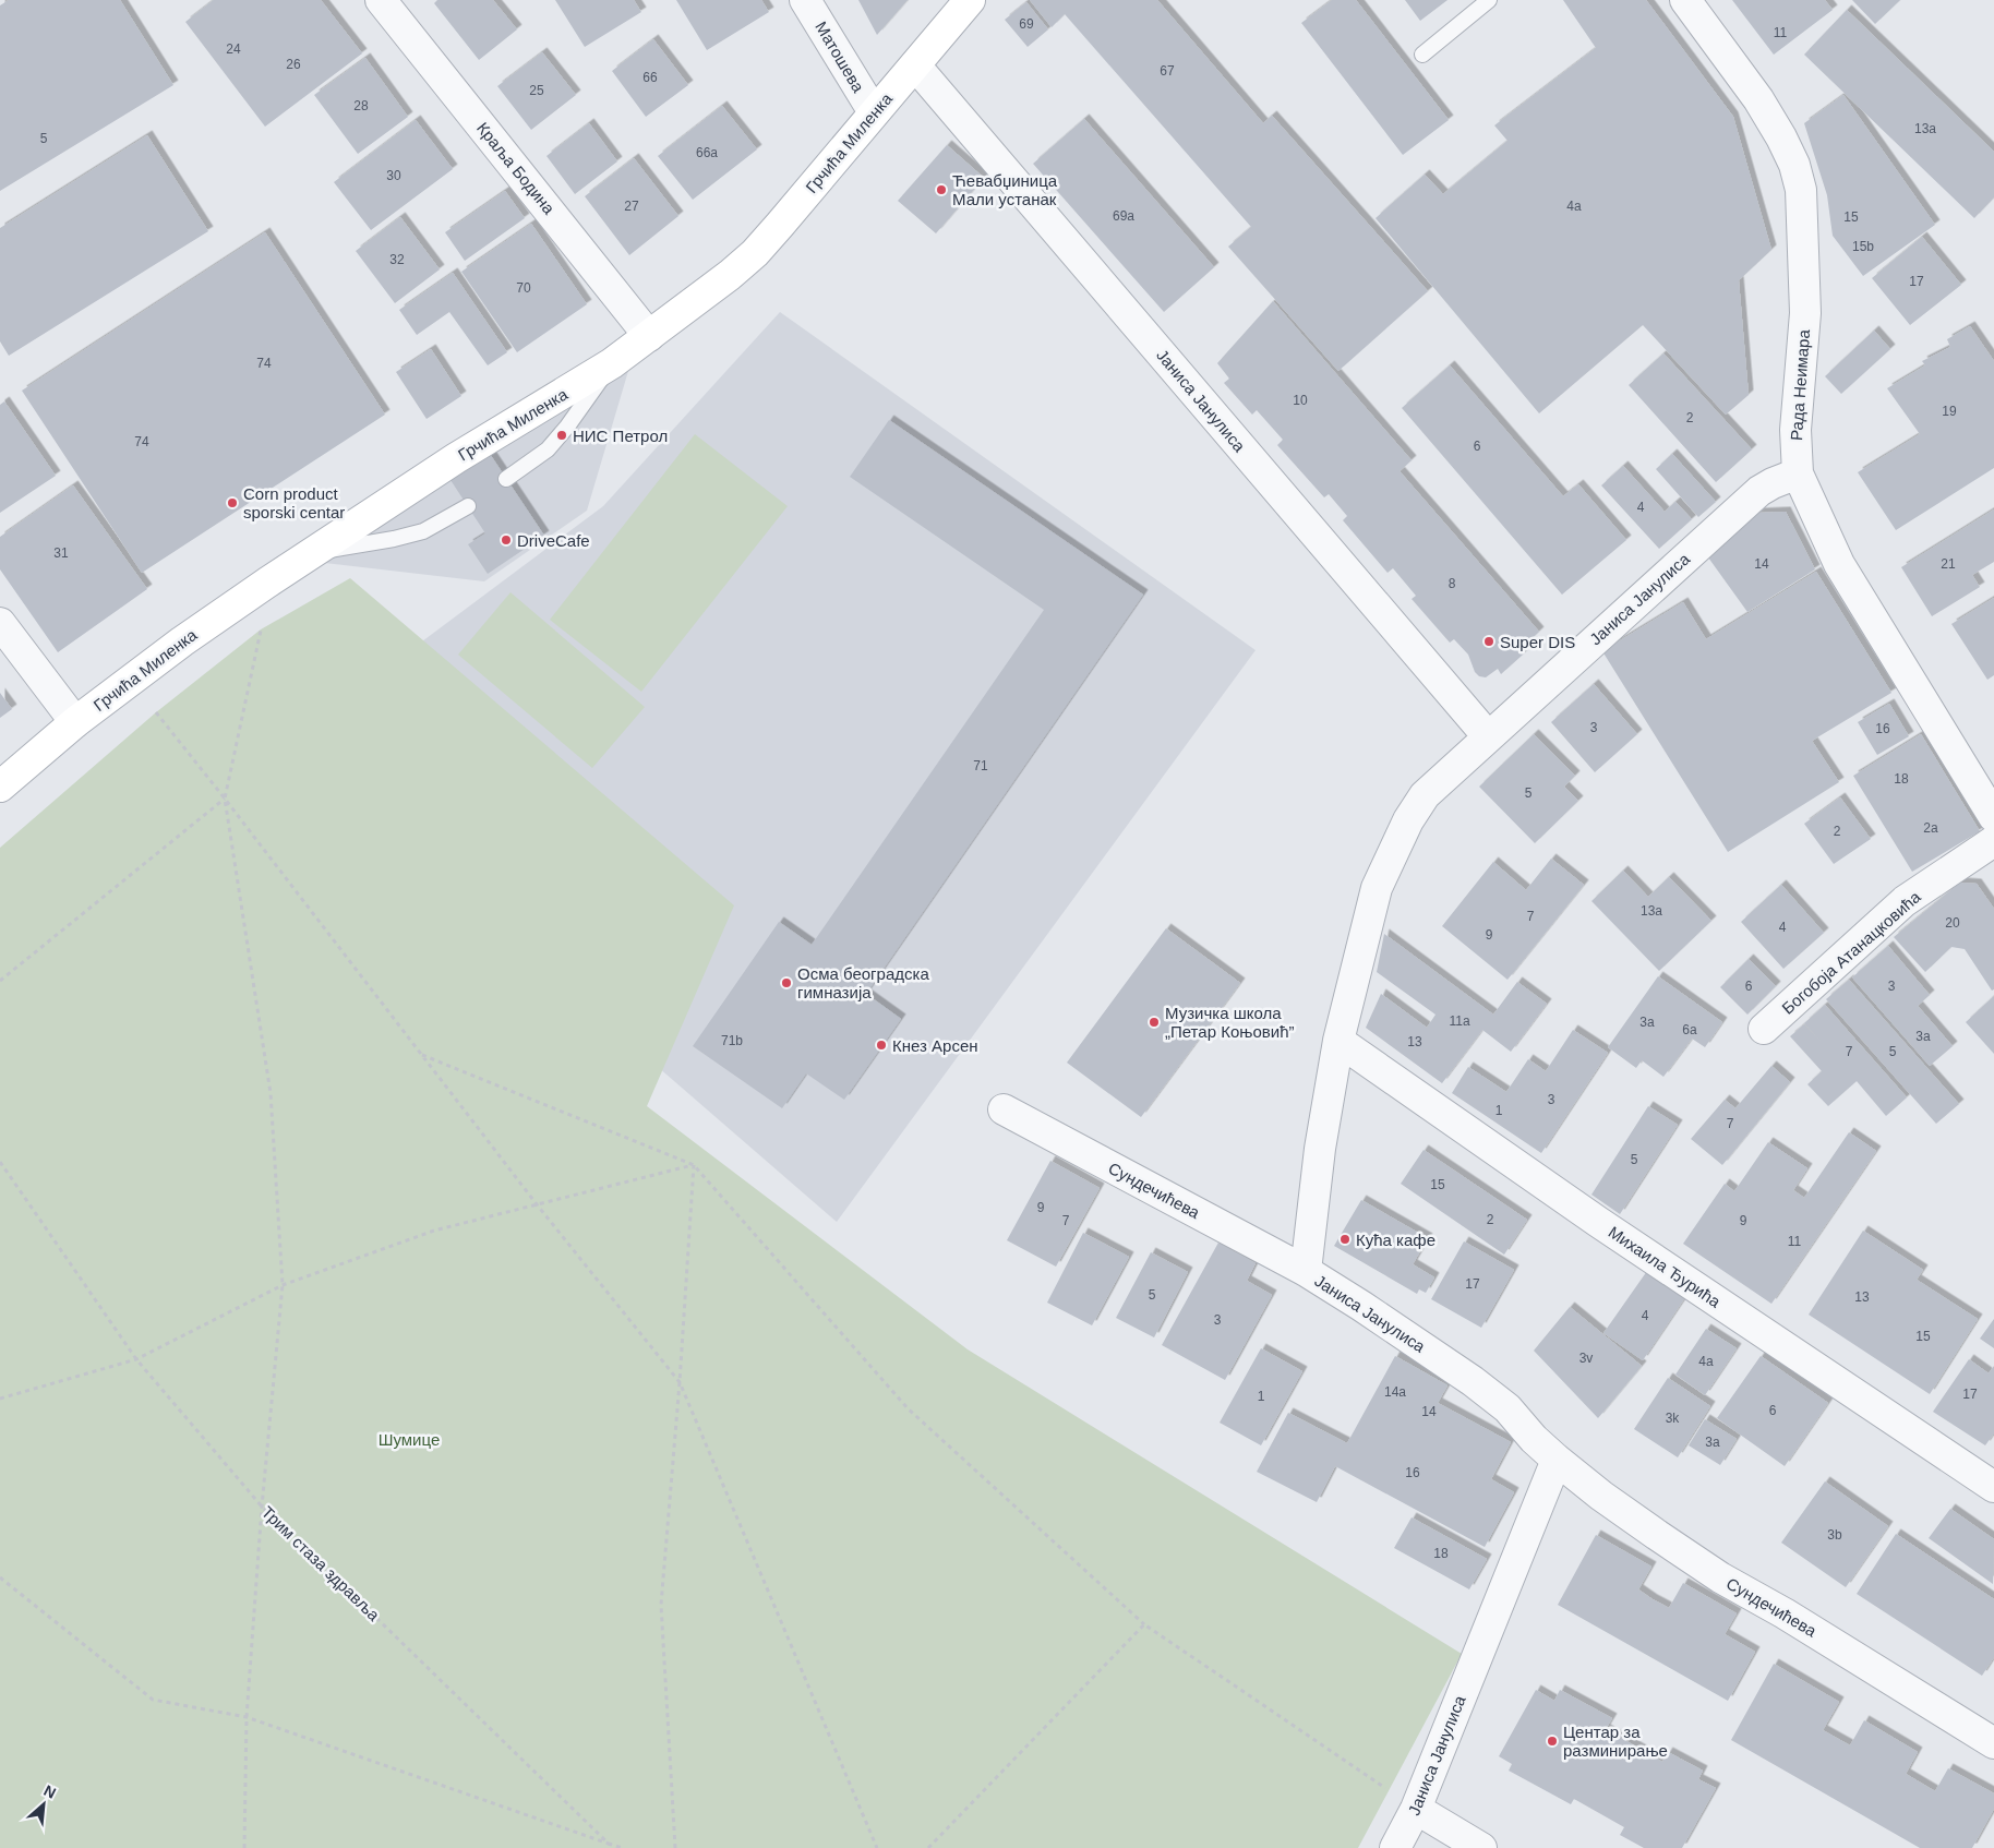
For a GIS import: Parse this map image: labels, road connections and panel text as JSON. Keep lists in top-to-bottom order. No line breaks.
{"streets":{"street":["Матошева","Грчића Миленка","Краља Бодина","Рада Неимара","Јаниса Јанулиса","Богобоја Атанацковића","Сундечићева","Михаила Ђурића"],"path":["Трим стаза здравља"]},"crossings":[["Матошева","Грчића Миленка"],["Грчића Миленка","Краља Бодина"],["Грчића Миленка","Јаниса Јанулиса"],["Рада Неимара","Јаниса Јанулиса"],["Јаниса Јанулиса","Сундечићева"],["Јаниса Јанулиса","Михаила Ђурића"]],"parks":["Шумице"],"places":["Ћевабџиница Мали устанак","НИС Петрол","Corn product sporski centar","DriveCafe","Super DIS","Осма београдска гимназија","Музичка школа „Петар Коњовић”","Кнез Арсен","Кућа кафе","Центар за разминирање"],"house_numbers":["69","11","24","26","67","66","25","28","13a","5","66a","30","27","4a","69a","15","15b","32","17","70","74","10","19","2","74","6","4","31","14","21","8","3","16","71","18","5","2a","2","13a","7","20","4","9","6","3","11a","3a","6a","3a","71b","13","7","5","3","1","7","5","15","9","2","7","9","11","17","5","13","4","3","15","3v","4a","14a","17","1","6","14","3k","3a","16","3b","18"],"north":"top right"}
